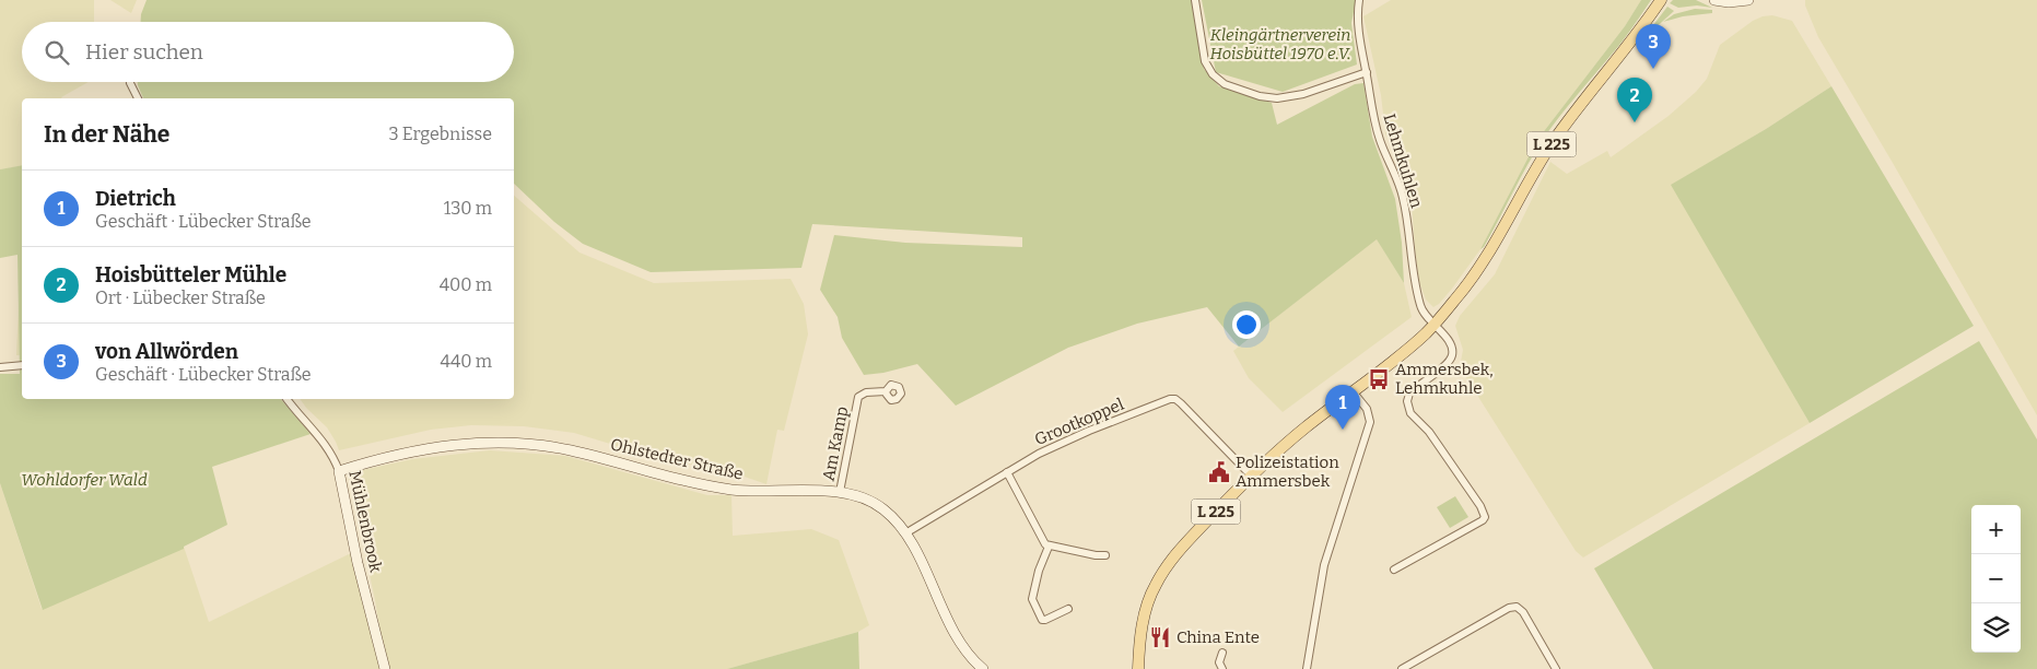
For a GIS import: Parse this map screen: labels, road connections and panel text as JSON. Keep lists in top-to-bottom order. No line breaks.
{"streets":{"main road":["L 225"],"street":["Lehmkuhlen","Grootkoppel","Am Kamp","Ohlstedter Straße","Mühlenbrook"]},"crossings":[["L 225","Lehmkuhlen"],["L 225","Grootkoppel"],["Grootkoppel","Ohlstedter Straße"],["Am Kamp","Ohlstedter Straße"],["Ohlstedter Straße","Mühlenbrook"]],"parks":["Kleingärtnerverein Hoisbüttel 1970 e.V.","Wohldorfer Wald"],"places":{"bus stop":["Ammersbek, Lehmkuhle"],"public building":["Polizeistation Ammersbek"],"restaurant":["China Ente"]},"page":{"search":"Hier suchen","pins":["3","2","1"],"heading":["In der Nähe","3 Ergebnisse"],"list":[{"mark":"1","name":"Dietrich","note":"Geschäft · Lübecker Straße","value":"130 m"},{"mark":"2","name":"Hoisbütteler Mühle","note":"Ort · Lübecker Straße","value":"400 m"},{"mark":"3","name":"von Allwörden","note":"Geschäft · Lübecker Straße","value":"440 m"}],"map_buttons":["+","−"]}}
